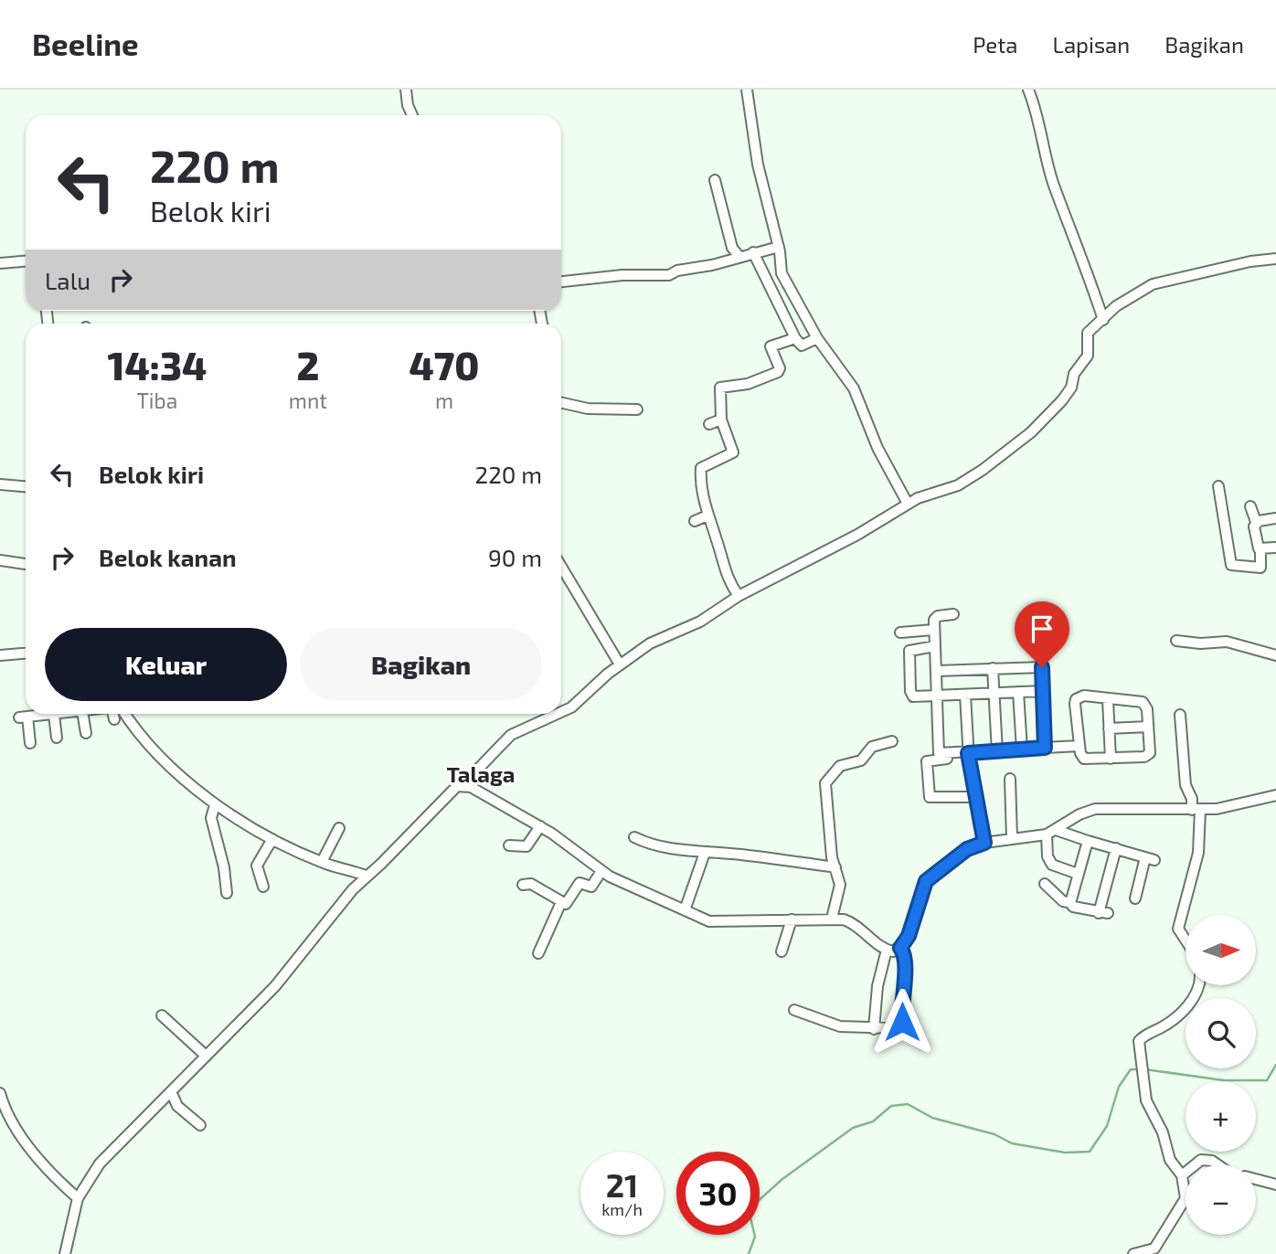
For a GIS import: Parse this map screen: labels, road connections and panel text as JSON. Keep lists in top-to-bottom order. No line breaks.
{"districts":["Talaga"],"north":"right","page":{"header":"Beeline","nav":["Peta","Lapisan","Bagikan"],"turn":["220 m","Belok kiri"],"then":"Lalu","eta":["14:34","Tiba","2","mnt","470","m"],"list":[{"name":"Belok kiri","value":"220 m"},{"name":"Belok kanan","value":"90 m"}],"buttons":["Keluar","Bagikan"],"map_buttons":["+","−"],"speed":"21 km/h","limit":"30"}}
